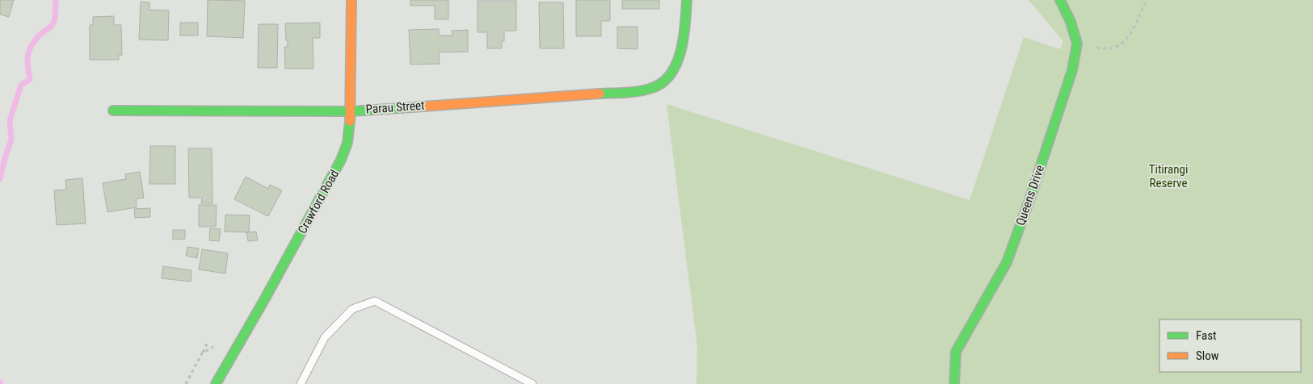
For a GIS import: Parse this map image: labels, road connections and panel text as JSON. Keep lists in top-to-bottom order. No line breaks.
{"streets":{"street":["Parau Street","Queens Drive","Crawford Road"]},"crossings":[["Parau Street","Crawford Road"]],"parks":["Titirangi Reserve"],"legend":["Fast","Slow"]}
